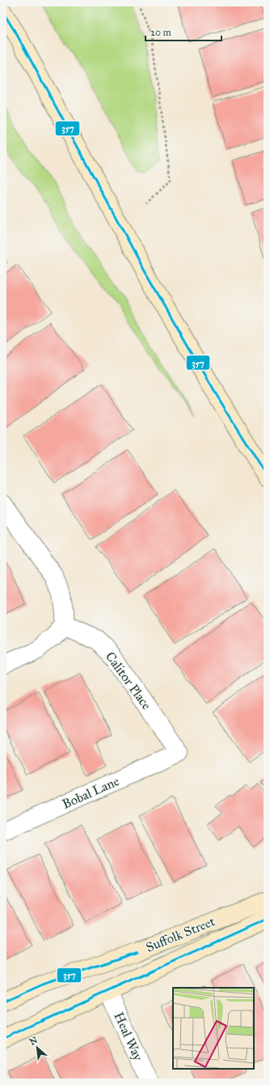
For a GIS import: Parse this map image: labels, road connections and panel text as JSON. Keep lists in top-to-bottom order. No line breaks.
{"streets":{"street":["Calitor Place","Bobal Lane","Suffolk Street","Heal Way"]},"crossings":[["Calitor Place","Bobal Lane"],["Suffolk Street","Heal Way"]],"lines":["transit line 357"],"scale_bar":"20 m","north":"top left"}
